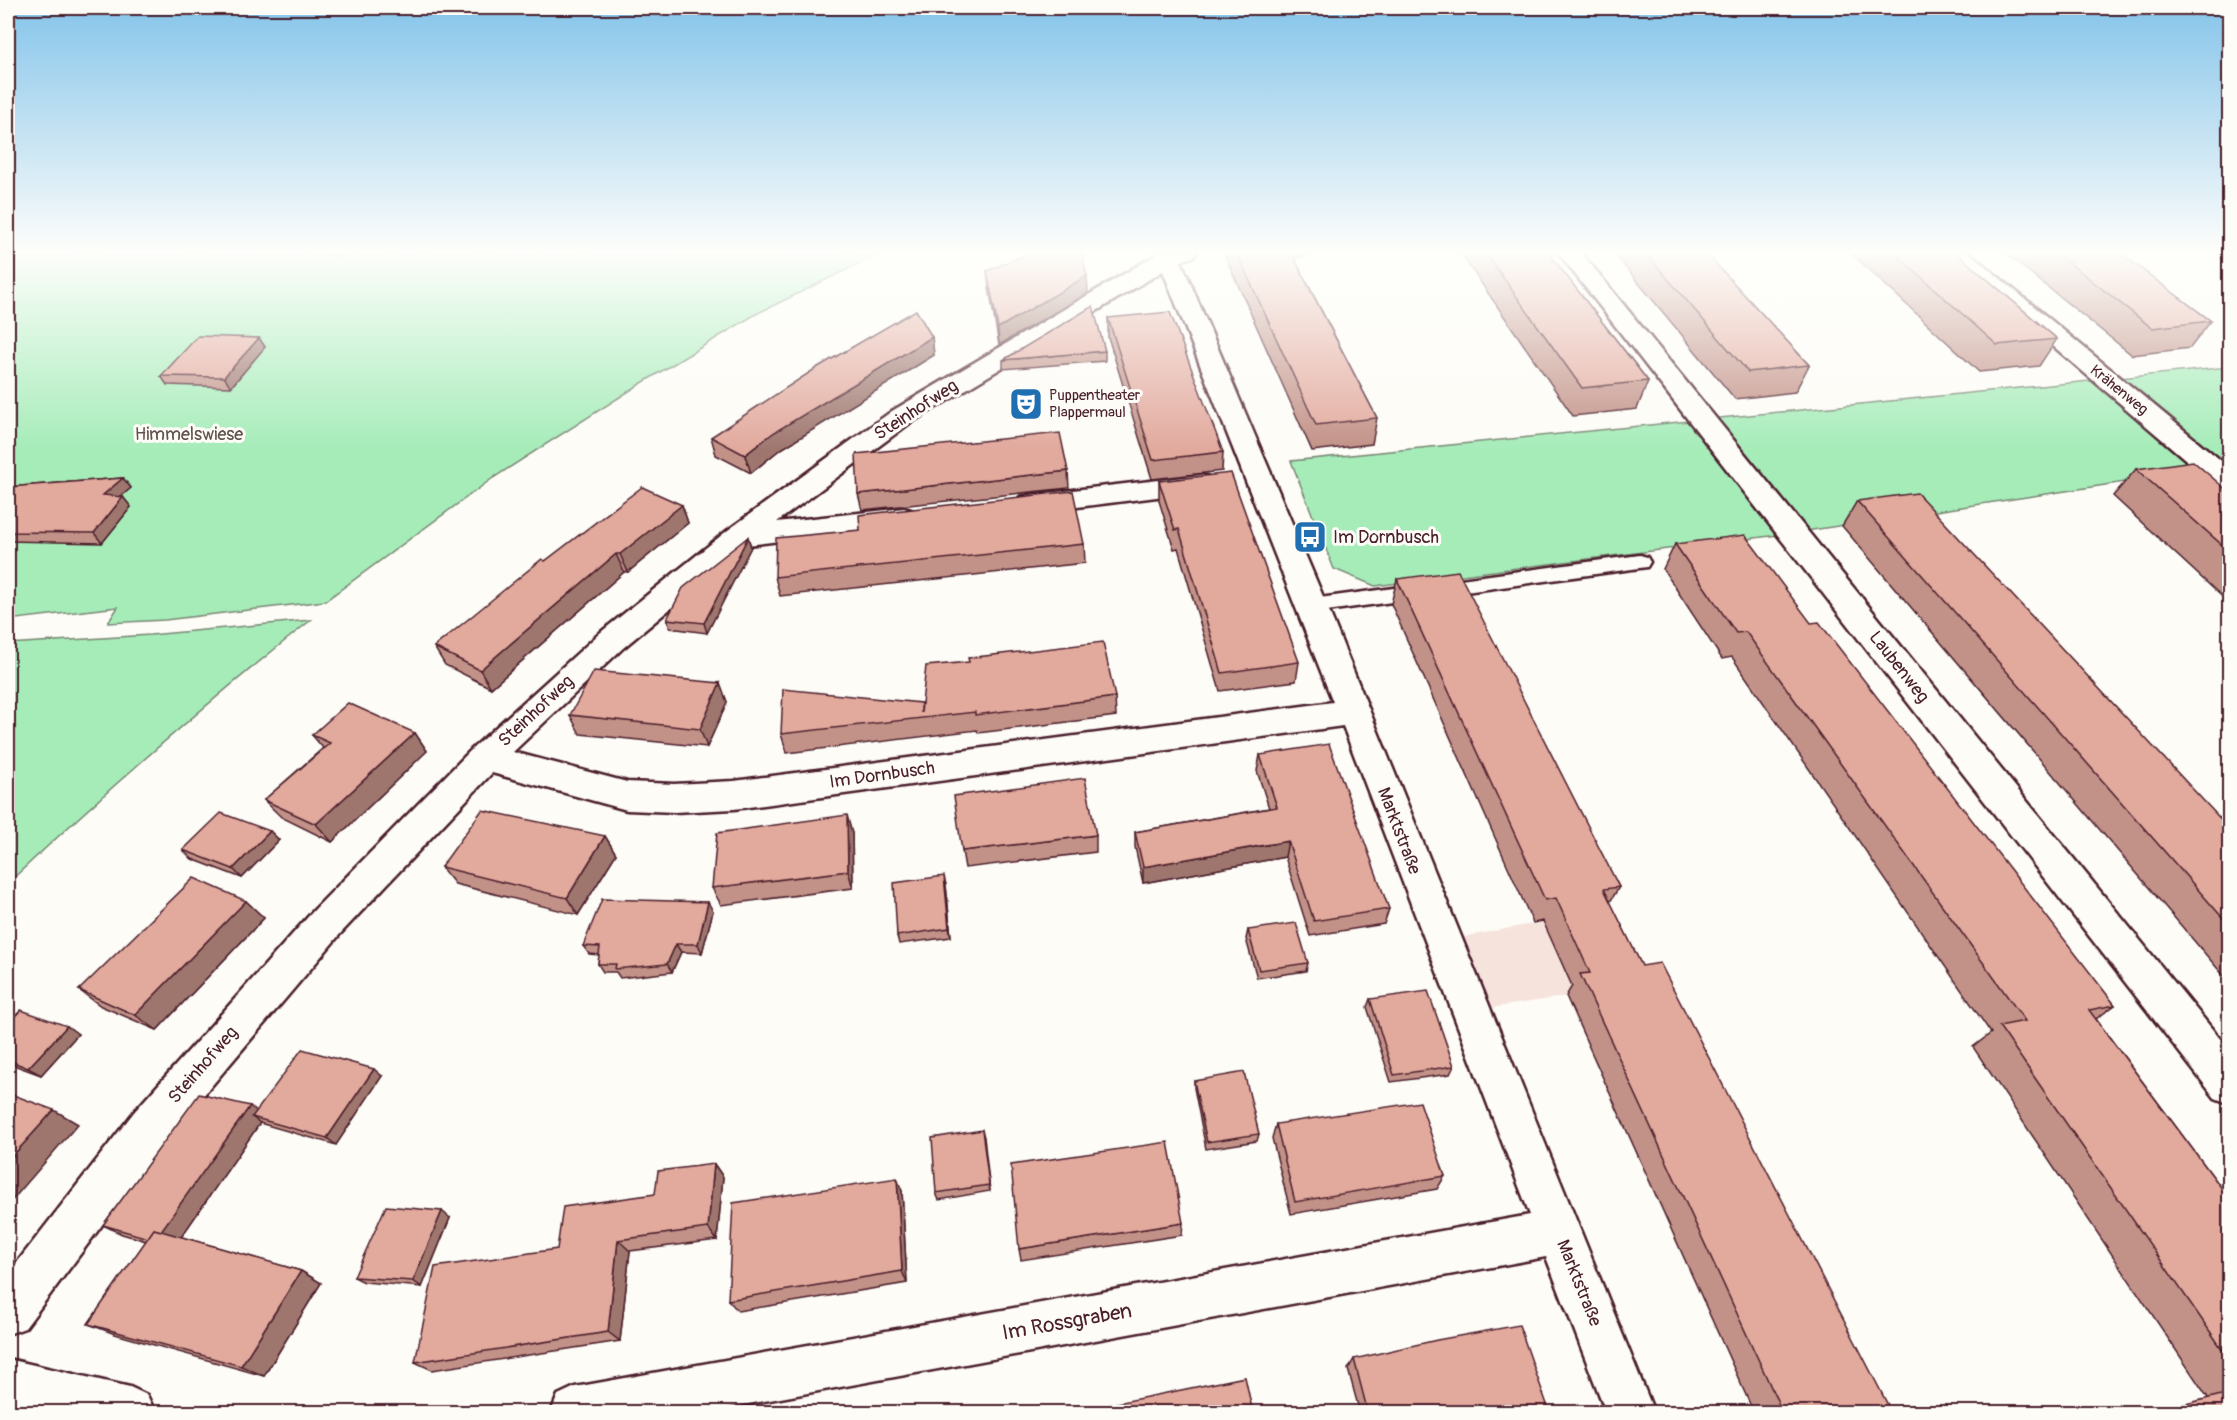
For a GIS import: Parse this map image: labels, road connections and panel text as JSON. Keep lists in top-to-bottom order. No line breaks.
{"streets":{"street":["Krähenweg","Steinhofweg","Laubenweg","Im Dornbusch","Marktstraße","Im Rossgraben"]},"crossings":[["Steinhofweg","Im Dornbusch"],["Im Dornbusch","Marktstraße"],["Marktstraße","Im Rossgraben"]],"parks":["Himmelswiese"],"places":{"theatre":["Puppentheater Plappermaul"],"bus stop":["Im Dornbusch"]}}
